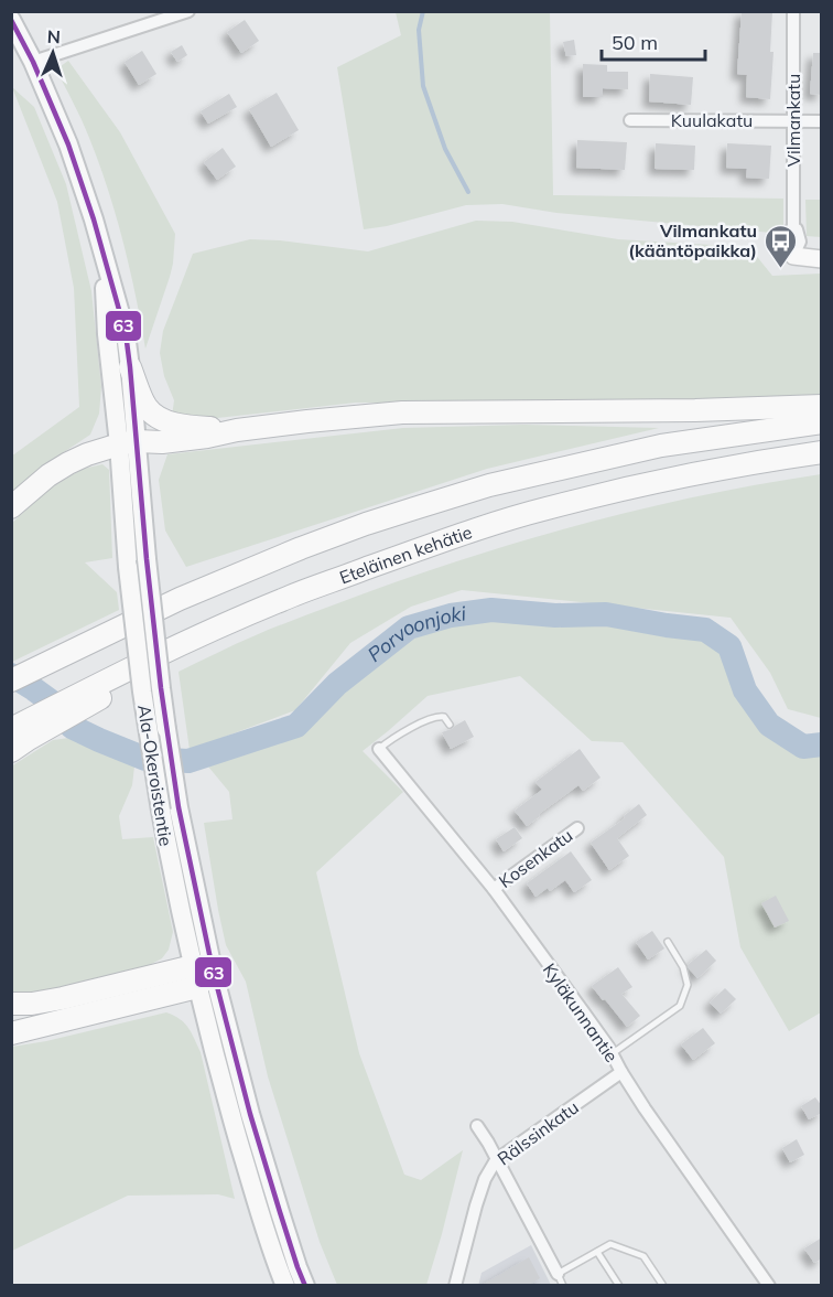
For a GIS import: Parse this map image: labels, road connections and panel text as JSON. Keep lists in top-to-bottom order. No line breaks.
{"streets":{"highway":["Eteläinen kehätie"],"main road":["Ala-Okeroistentie"],"street":["Kuulakatu","Vilmankatu","Kosenkatu","Kyläkunnantie","Rälssinkatu"]},"crossings":[["Kuulakatu","Vilmankatu"],["Kosenkatu","Kyläkunnantie"],["Kyläkunnantie","Rälssinkatu"]],"water":["Porvoonjoki"],"places":{"bus stop":["Vilmankatu (kääntöpaikka)"]},"lines":["transit line 63"],"scale_bar":"50 m","north":"top"}
